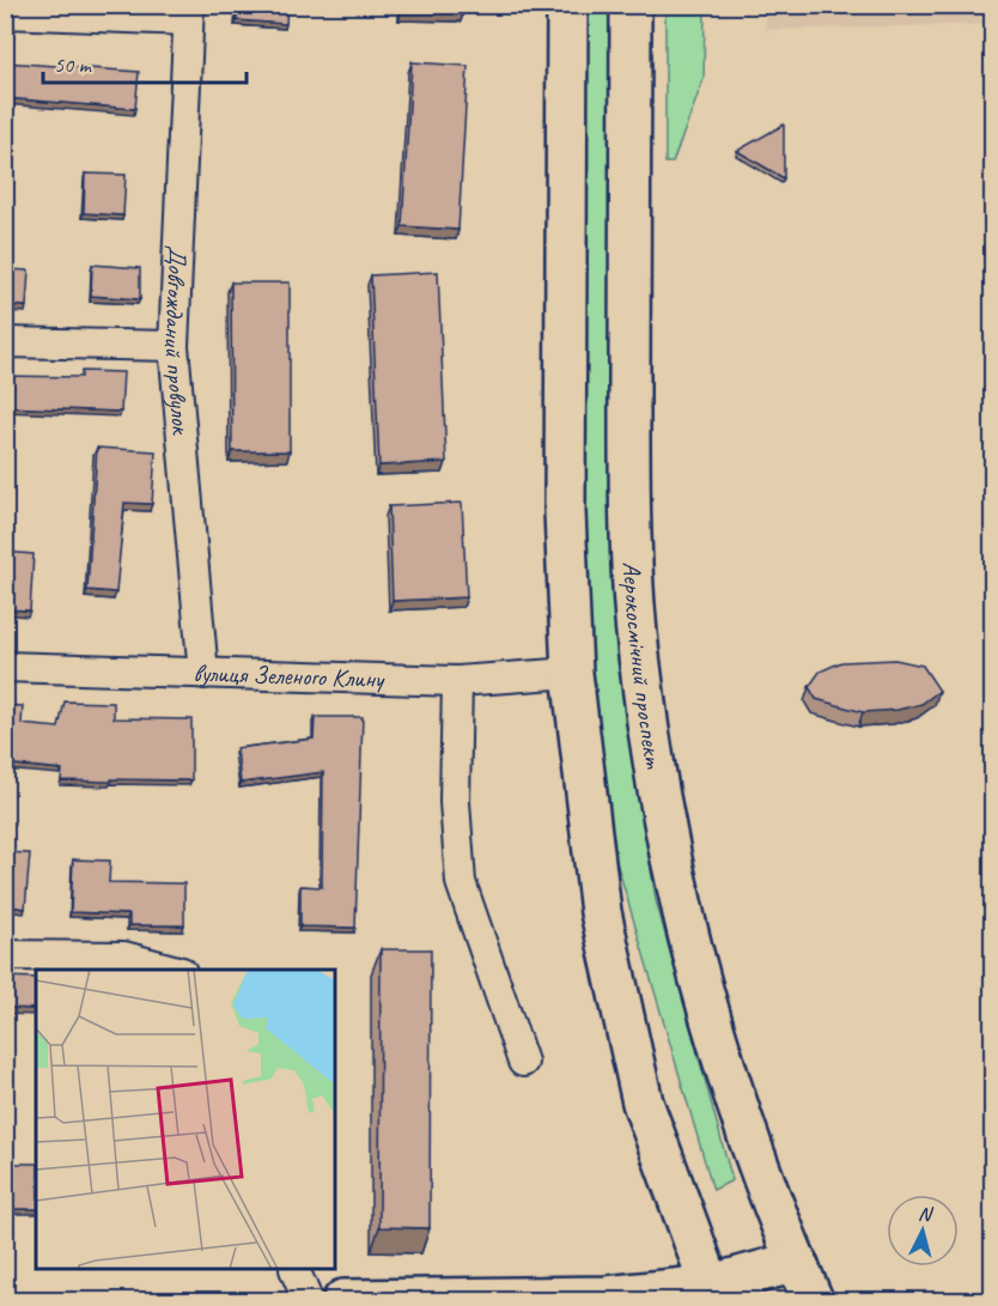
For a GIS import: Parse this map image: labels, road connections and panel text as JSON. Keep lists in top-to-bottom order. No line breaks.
{"streets":{"main road":["Аерокосмічний проспект"],"street":["Довгожданий провулок","вулиця Зеленого Клину"]},"crossings":[["Довгожданий провулок","вулиця Зеленого Клину"]],"scale_bar":"50 m","north":"top"}
